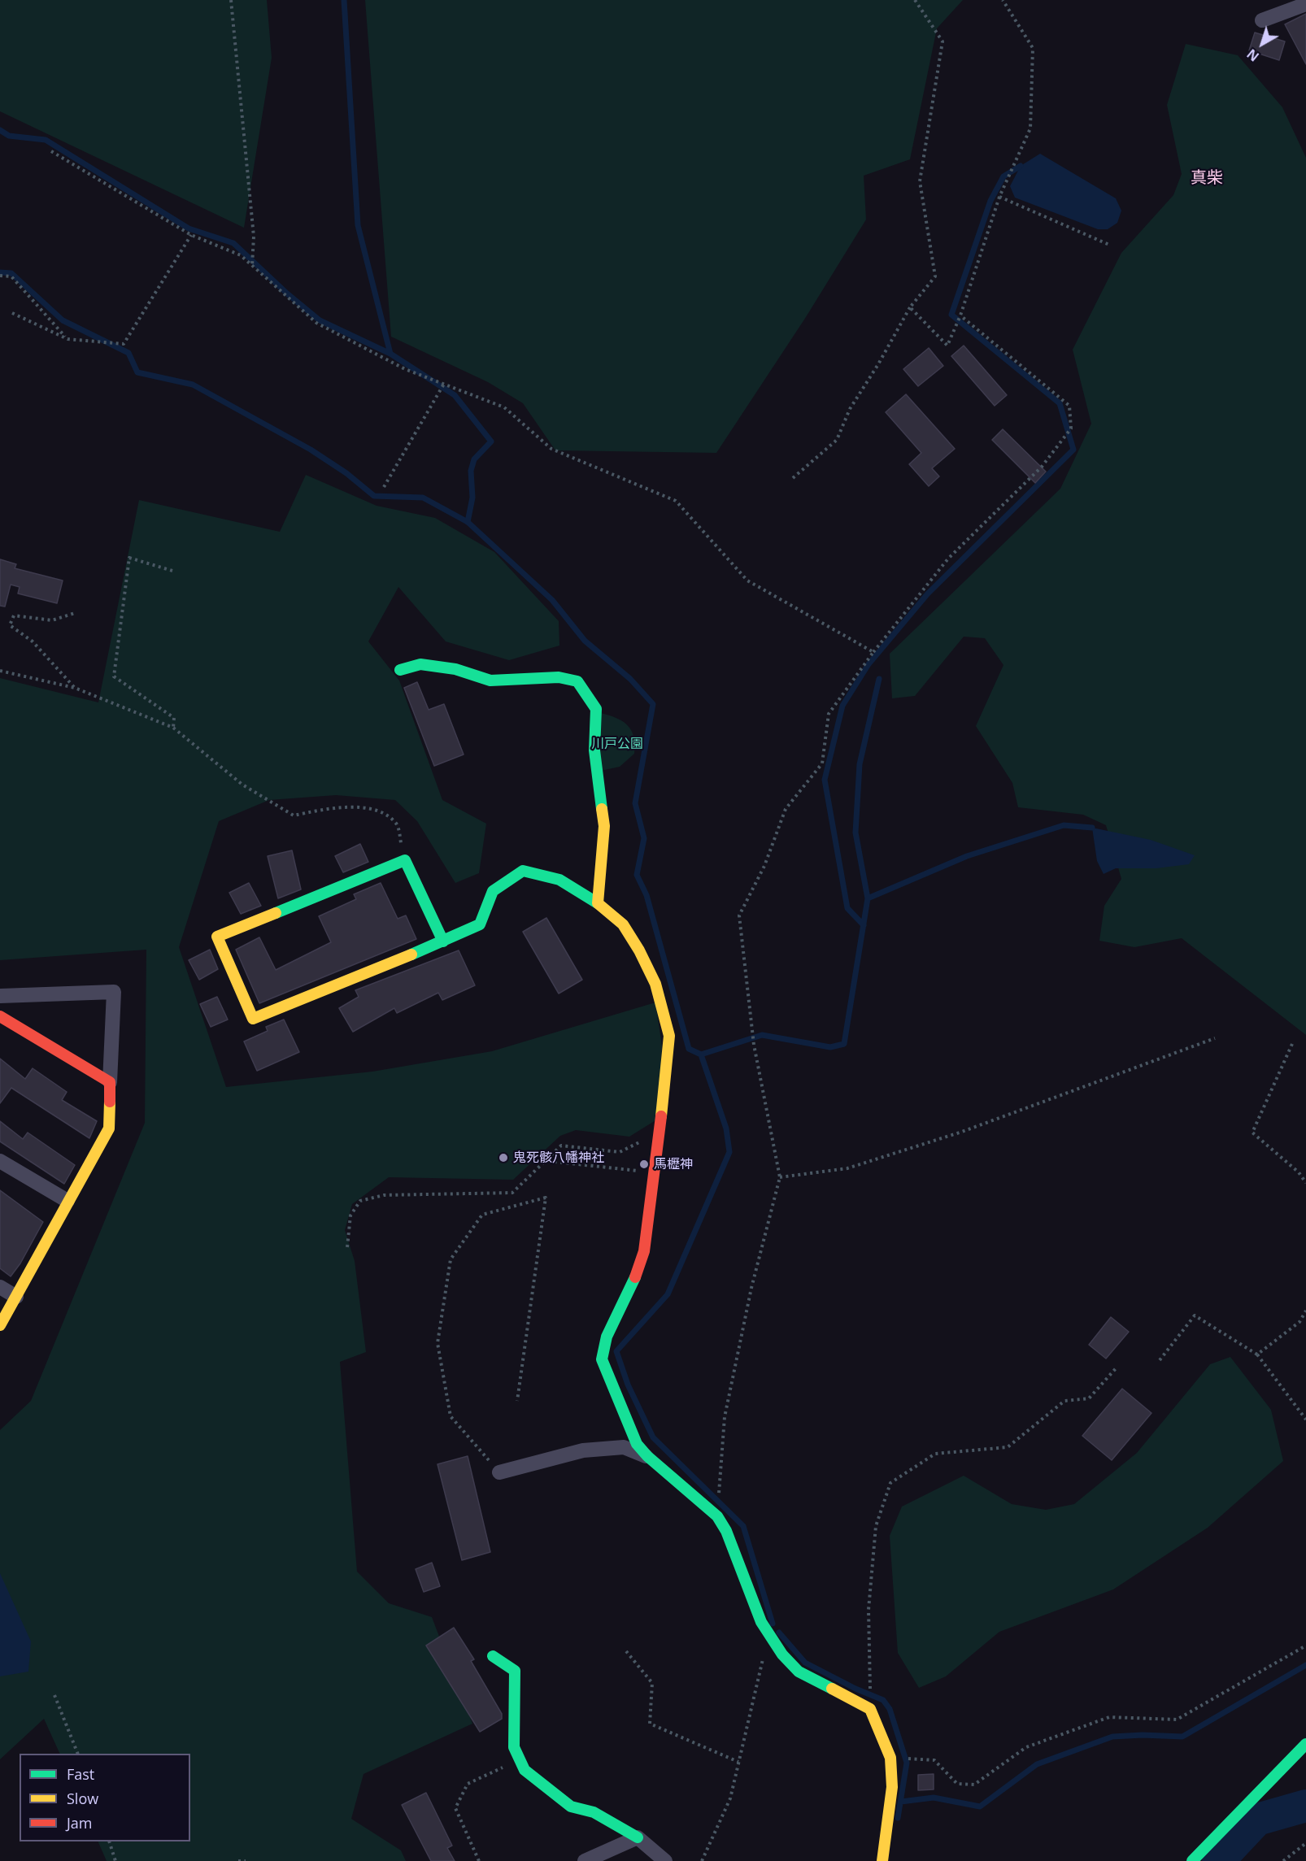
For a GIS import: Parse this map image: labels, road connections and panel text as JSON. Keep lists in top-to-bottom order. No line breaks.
{"districts":["真柴"],"parks":["川戸公園"],"places":["鬼死骸八幡神社","馬櫪神"],"legend":["Fast","Slow","Jam"],"north":"bottom left"}
